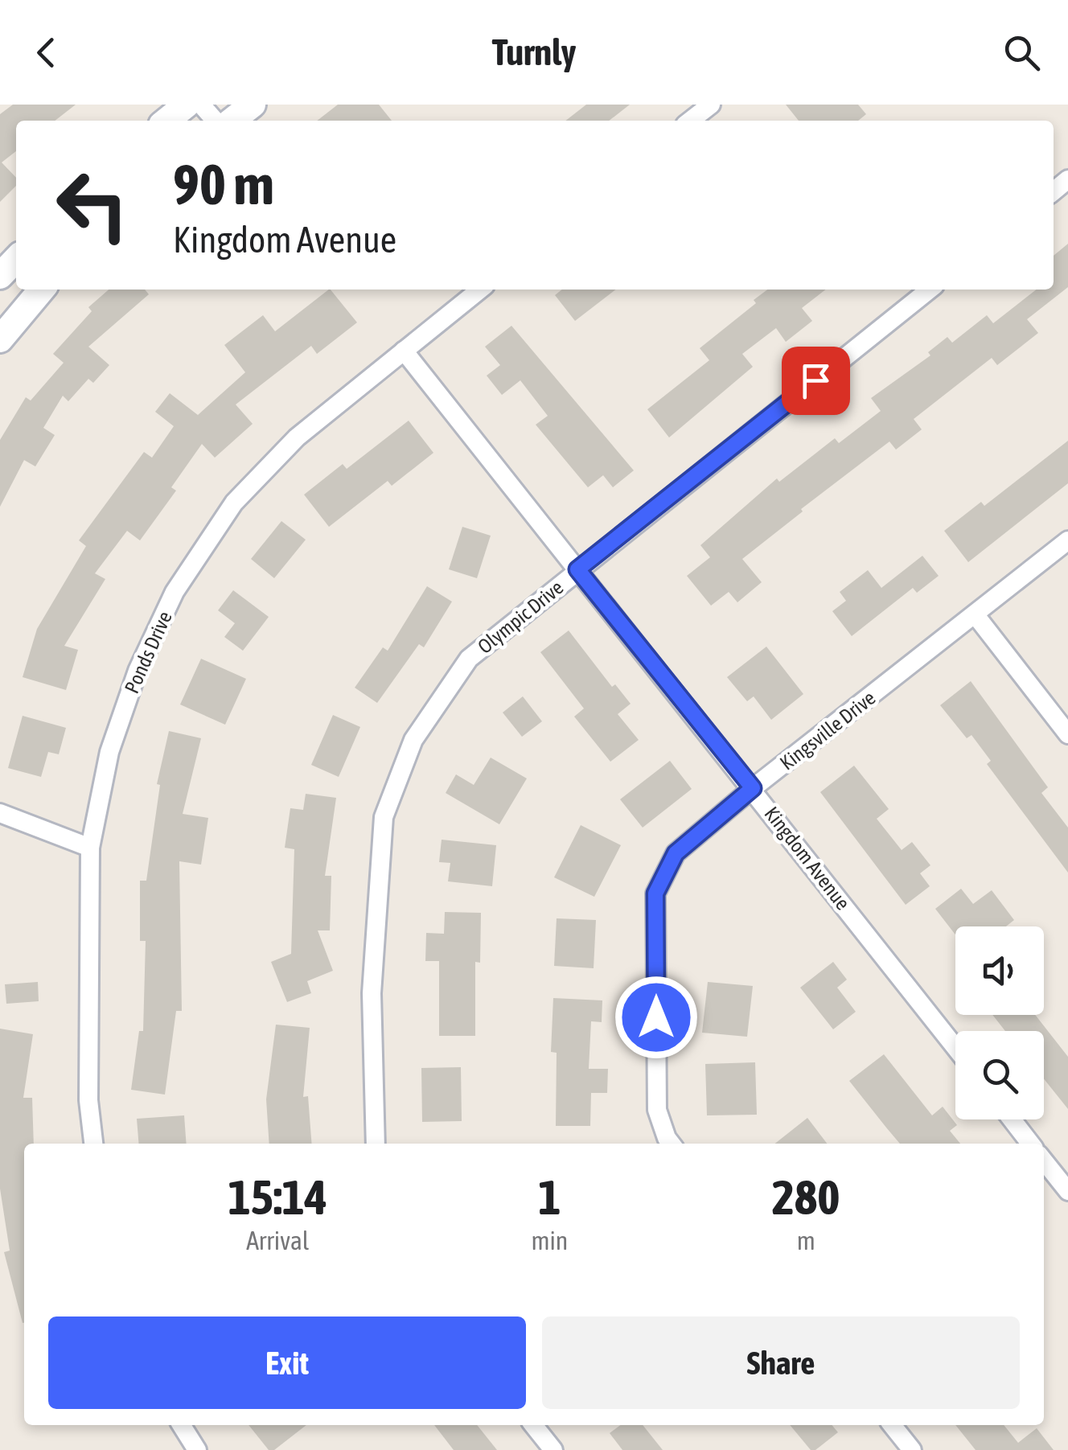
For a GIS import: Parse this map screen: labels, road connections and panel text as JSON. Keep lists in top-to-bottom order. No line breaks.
{"streets":{"street":["Olympic Drive","Ponds Drive","Kingsville Drive","Kingdom Avenue"]},"crossings":[["Olympic Drive","Kingdom Avenue"],["Ponds Drive","Kingdom Avenue"],["Kingsville Drive","Kingdom Avenue"]],"page":{"header":"Turnly","turn":["90 m","Kingdom Avenue"],"eta":["15:14","Arrival","1","min","280","m"],"buttons":["Exit","Share"]}}
